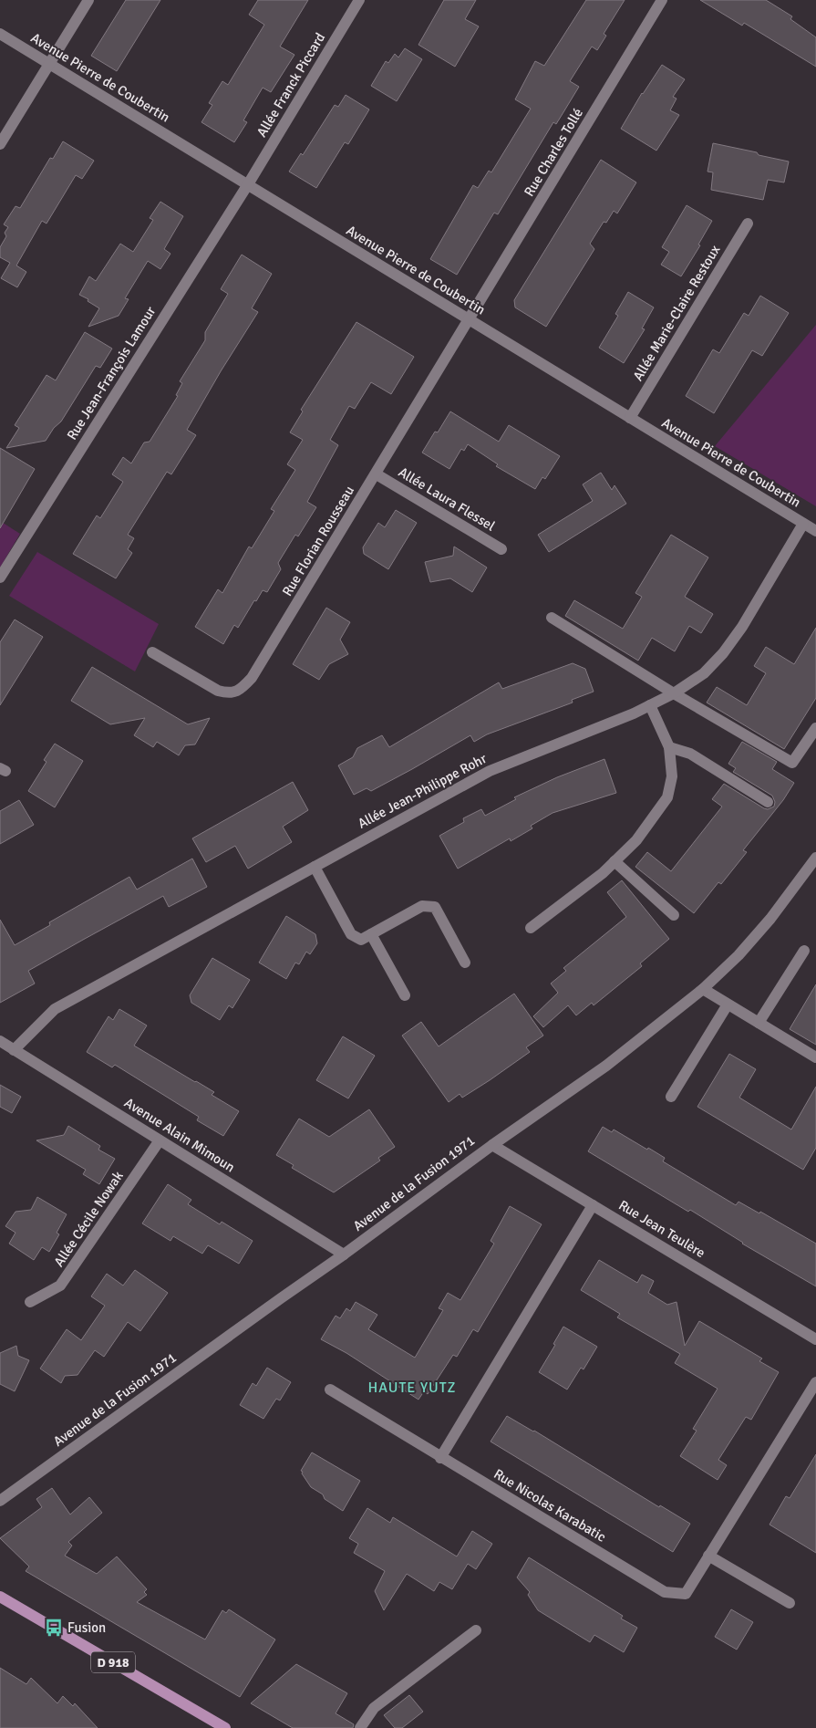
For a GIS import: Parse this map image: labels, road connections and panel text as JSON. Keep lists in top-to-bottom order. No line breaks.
{"streets":{"main road":["D 918"],"street":["Avenue Pierre de Coubertin","Allée Franck Piccard","Rue Charles Tollé","Allée Marie-Claire Restoux","Rue Jean-François Lamour","Allée Laura Flessel","Rue Florian Rousseau","Allée Jean-Philippe Rohr","Avenue Alain Mimoun","Avenue de la Fusion 1971","Allée Cécile Nowak","Rue Jean Teulère","Rue Nicolas Karabatic"]},"crossings":[["Avenue Pierre de Coubertin","Allée Franck Piccard"],["Avenue Pierre de Coubertin","Rue Charles Tollé"],["Avenue Pierre de Coubertin","Allée Marie-Claire Restoux"],["Avenue Pierre de Coubertin","Rue Jean-François Lamour"],["Avenue Pierre de Coubertin","Rue Florian Rousseau"],["Avenue Pierre de Coubertin","Allée Jean-Philippe Rohr"],["Allée Franck Piccard","Rue Jean-François Lamour"],["Rue Charles Tollé","Rue Florian Rousseau"],["Allée Laura Flessel","Rue Florian Rousseau"],["Allée Jean-Philippe Rohr","Avenue Alain Mimoun"],["Avenue Alain Mimoun","Avenue de la Fusion 1971"],["Avenue Alain Mimoun","Allée Cécile Nowak"],["Avenue de la Fusion 1971","Rue Jean Teulère"]],"districts":["HAUTE YUTZ"],"places":{"bus stop":["Fusion"]}}
